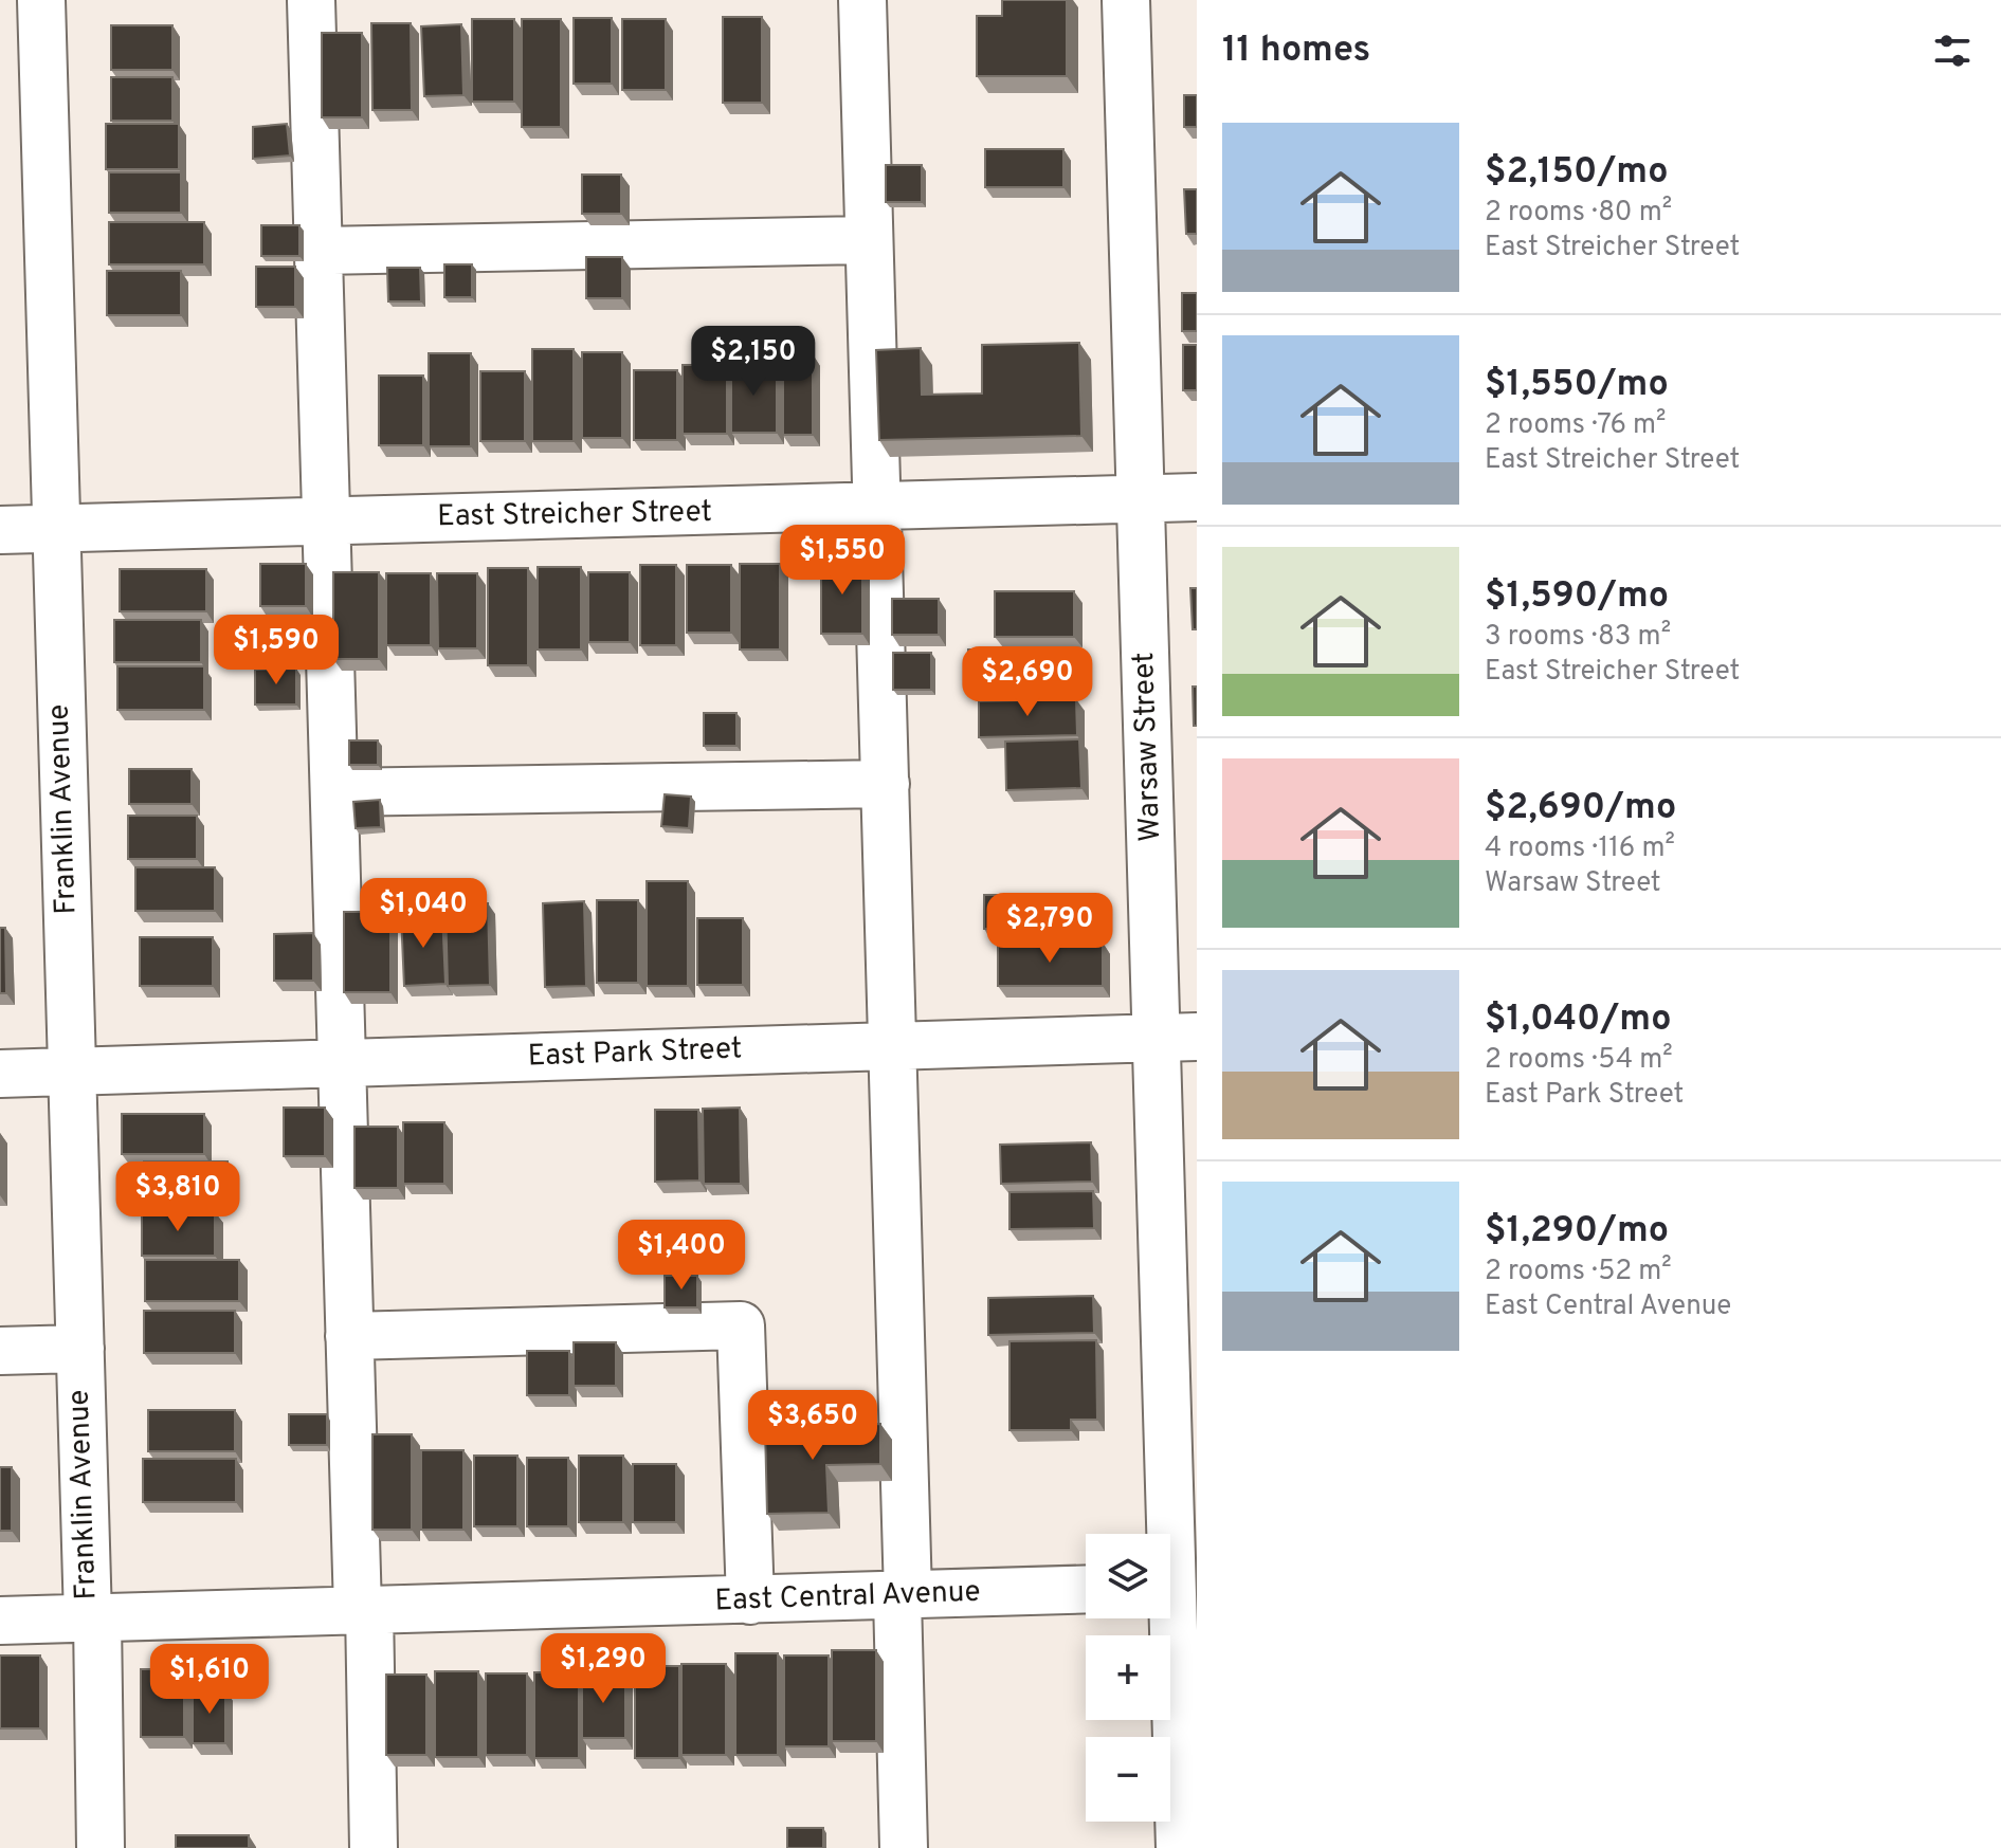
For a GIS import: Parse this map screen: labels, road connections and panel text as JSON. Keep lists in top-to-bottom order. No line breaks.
{"streets":{"street":["East Streicher Street","Warsaw Street","Franklin Avenue","East Park Street","East Central Avenue"]},"crossings":[["East Streicher Street","Warsaw Street"],["East Streicher Street","Franklin Avenue"],["Warsaw Street","East Park Street"],["Franklin Avenue","East Park Street"],["Franklin Avenue","East Central Avenue"]],"page":{"heading":"11 homes","list":[{"name":"$2,150/mo","note":"2 rooms · 80 m² · East Streicher Street"},{"name":"$1,550/mo","note":"2 rooms · 76 m² · East Streicher Street"},{"name":"$1,590/mo","note":"3 rooms · 83 m² · East Streicher Street"},{"name":"$2,690/mo","note":"4 rooms · 116 m² · Warsaw Street"},{"name":"$1,040/mo","note":"2 rooms · 54 m² · East Park Street"},{"name":"$1,290/mo","note":"2 rooms · 52 m² · East Central Avenue"}],"price":["$2,150","$1,550","$1,590","$2,690","$1,040","$2,790","$3,810","$1,400","$3,650","$1,290","$1,610"],"map_buttons":["+","−"]}}
